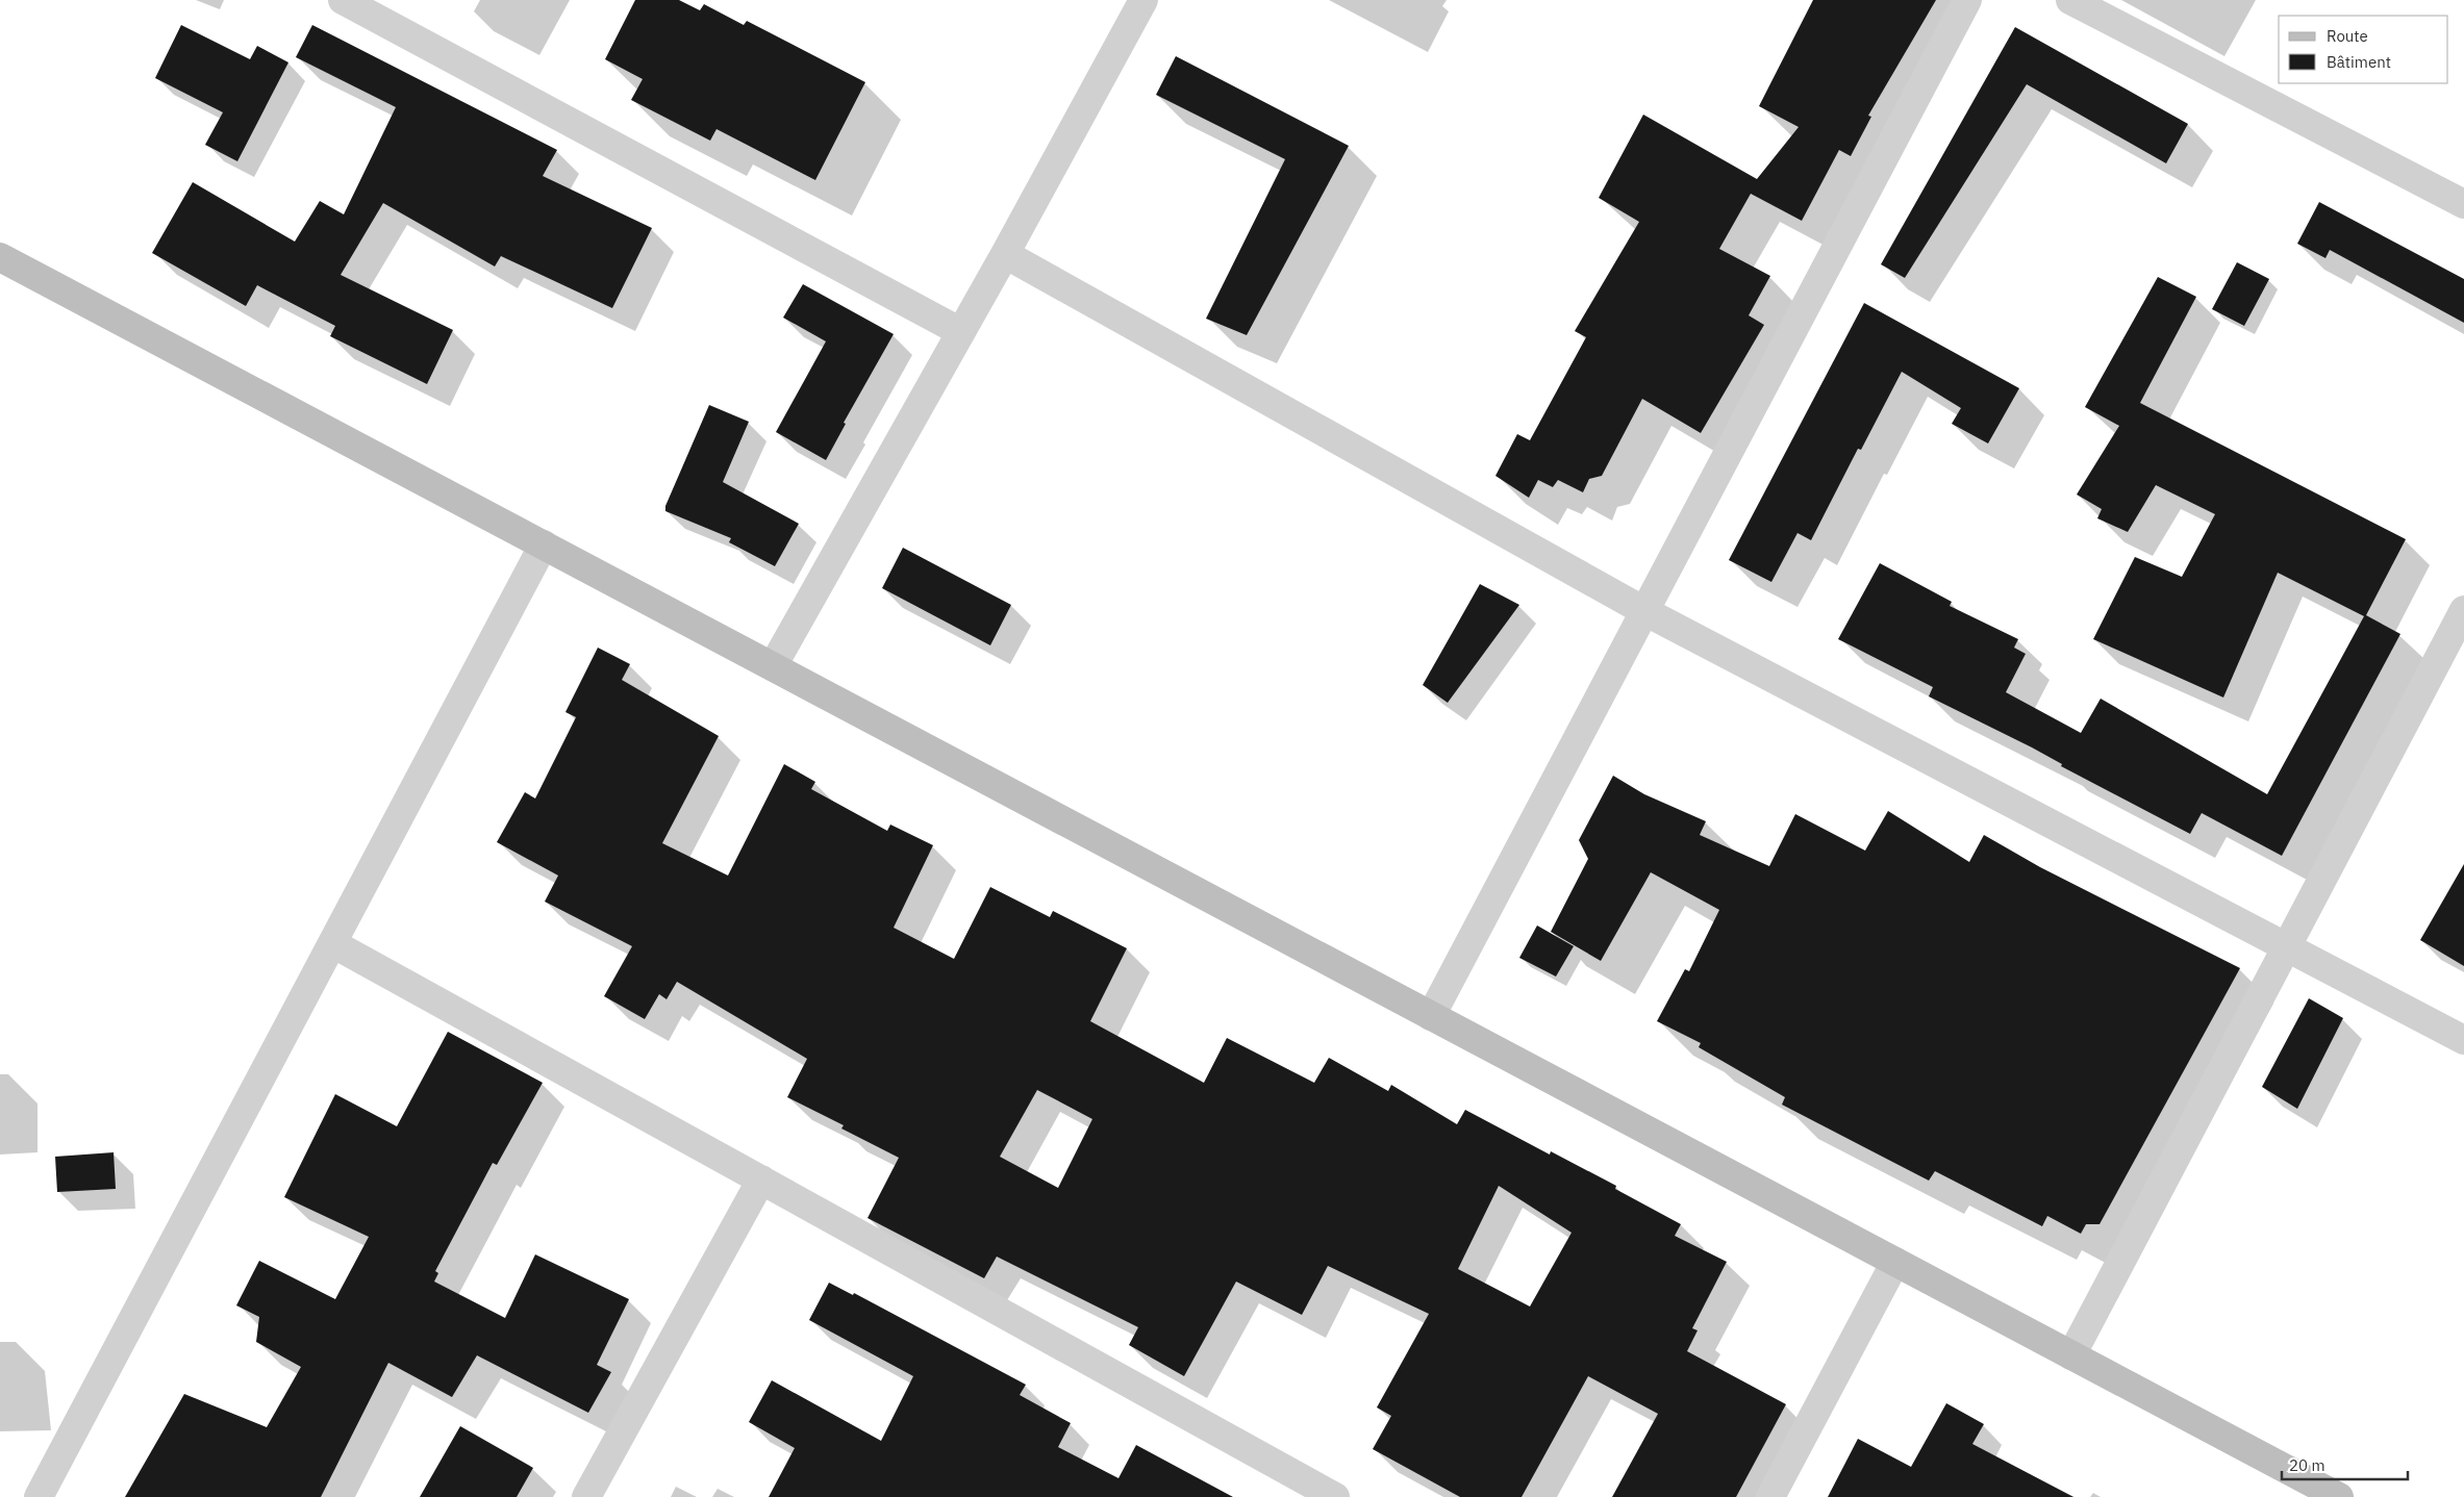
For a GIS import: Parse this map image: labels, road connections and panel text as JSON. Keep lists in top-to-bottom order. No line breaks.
{"legend":["Route","Bâtiment"],"scale_bar":"20 m"}
